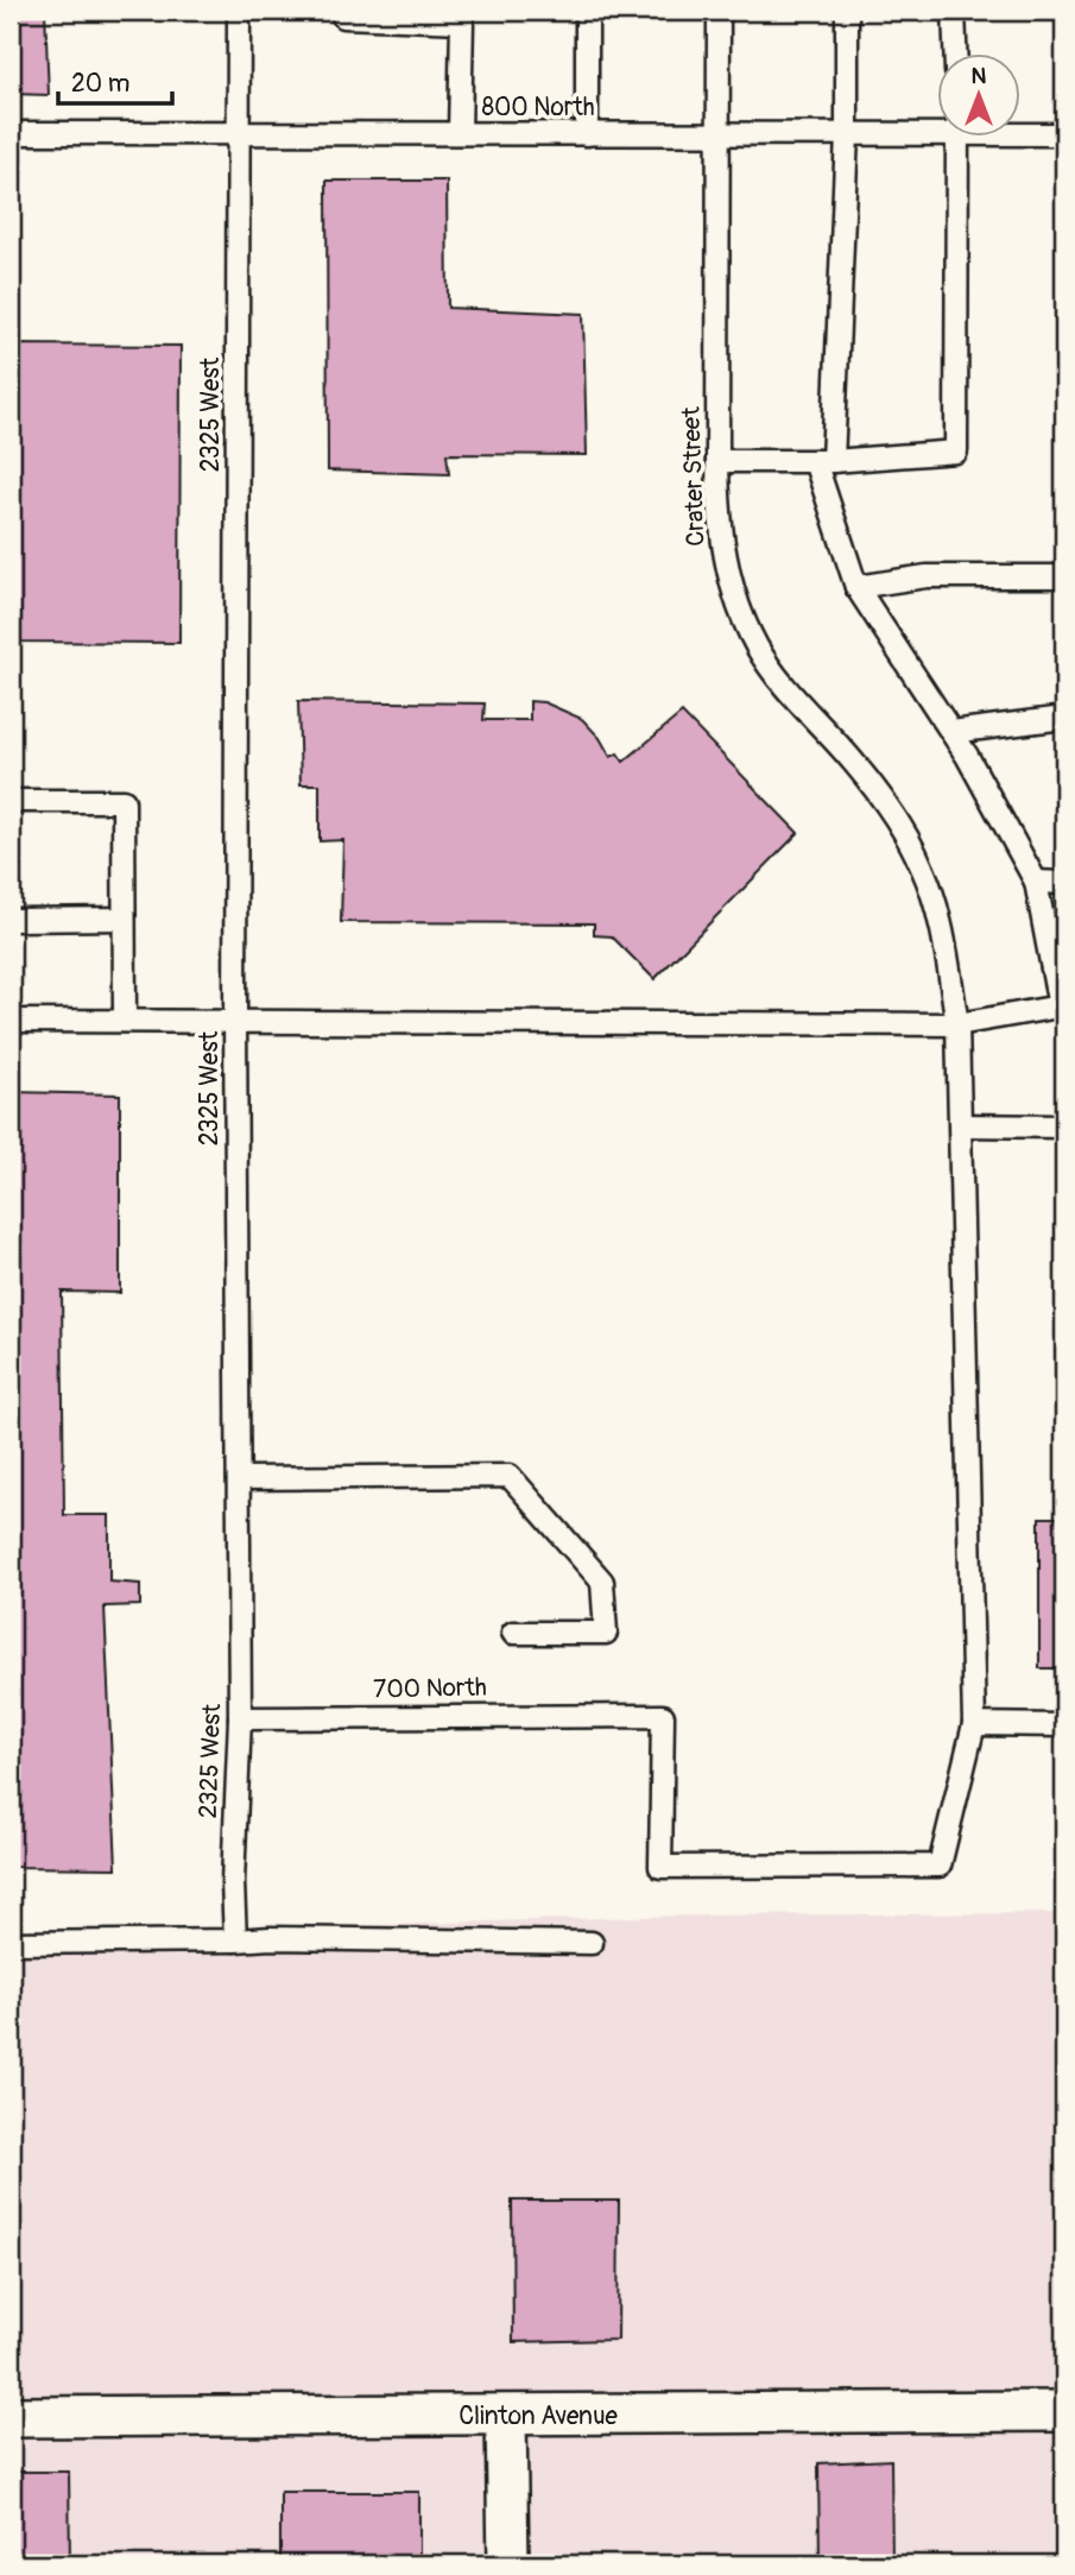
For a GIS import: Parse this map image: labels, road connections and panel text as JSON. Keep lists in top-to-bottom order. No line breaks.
{"streets":{"street":["Clinton Avenue"],"lane":["800 North","2325 West","Crater Street","700 North"]},"crossings":[["800 North","2325 West"],["800 North","Crater Street"],["2325 West","700 North"],["Crater Street","700 North"]],"scale_bar":"20 m","north":"top"}
